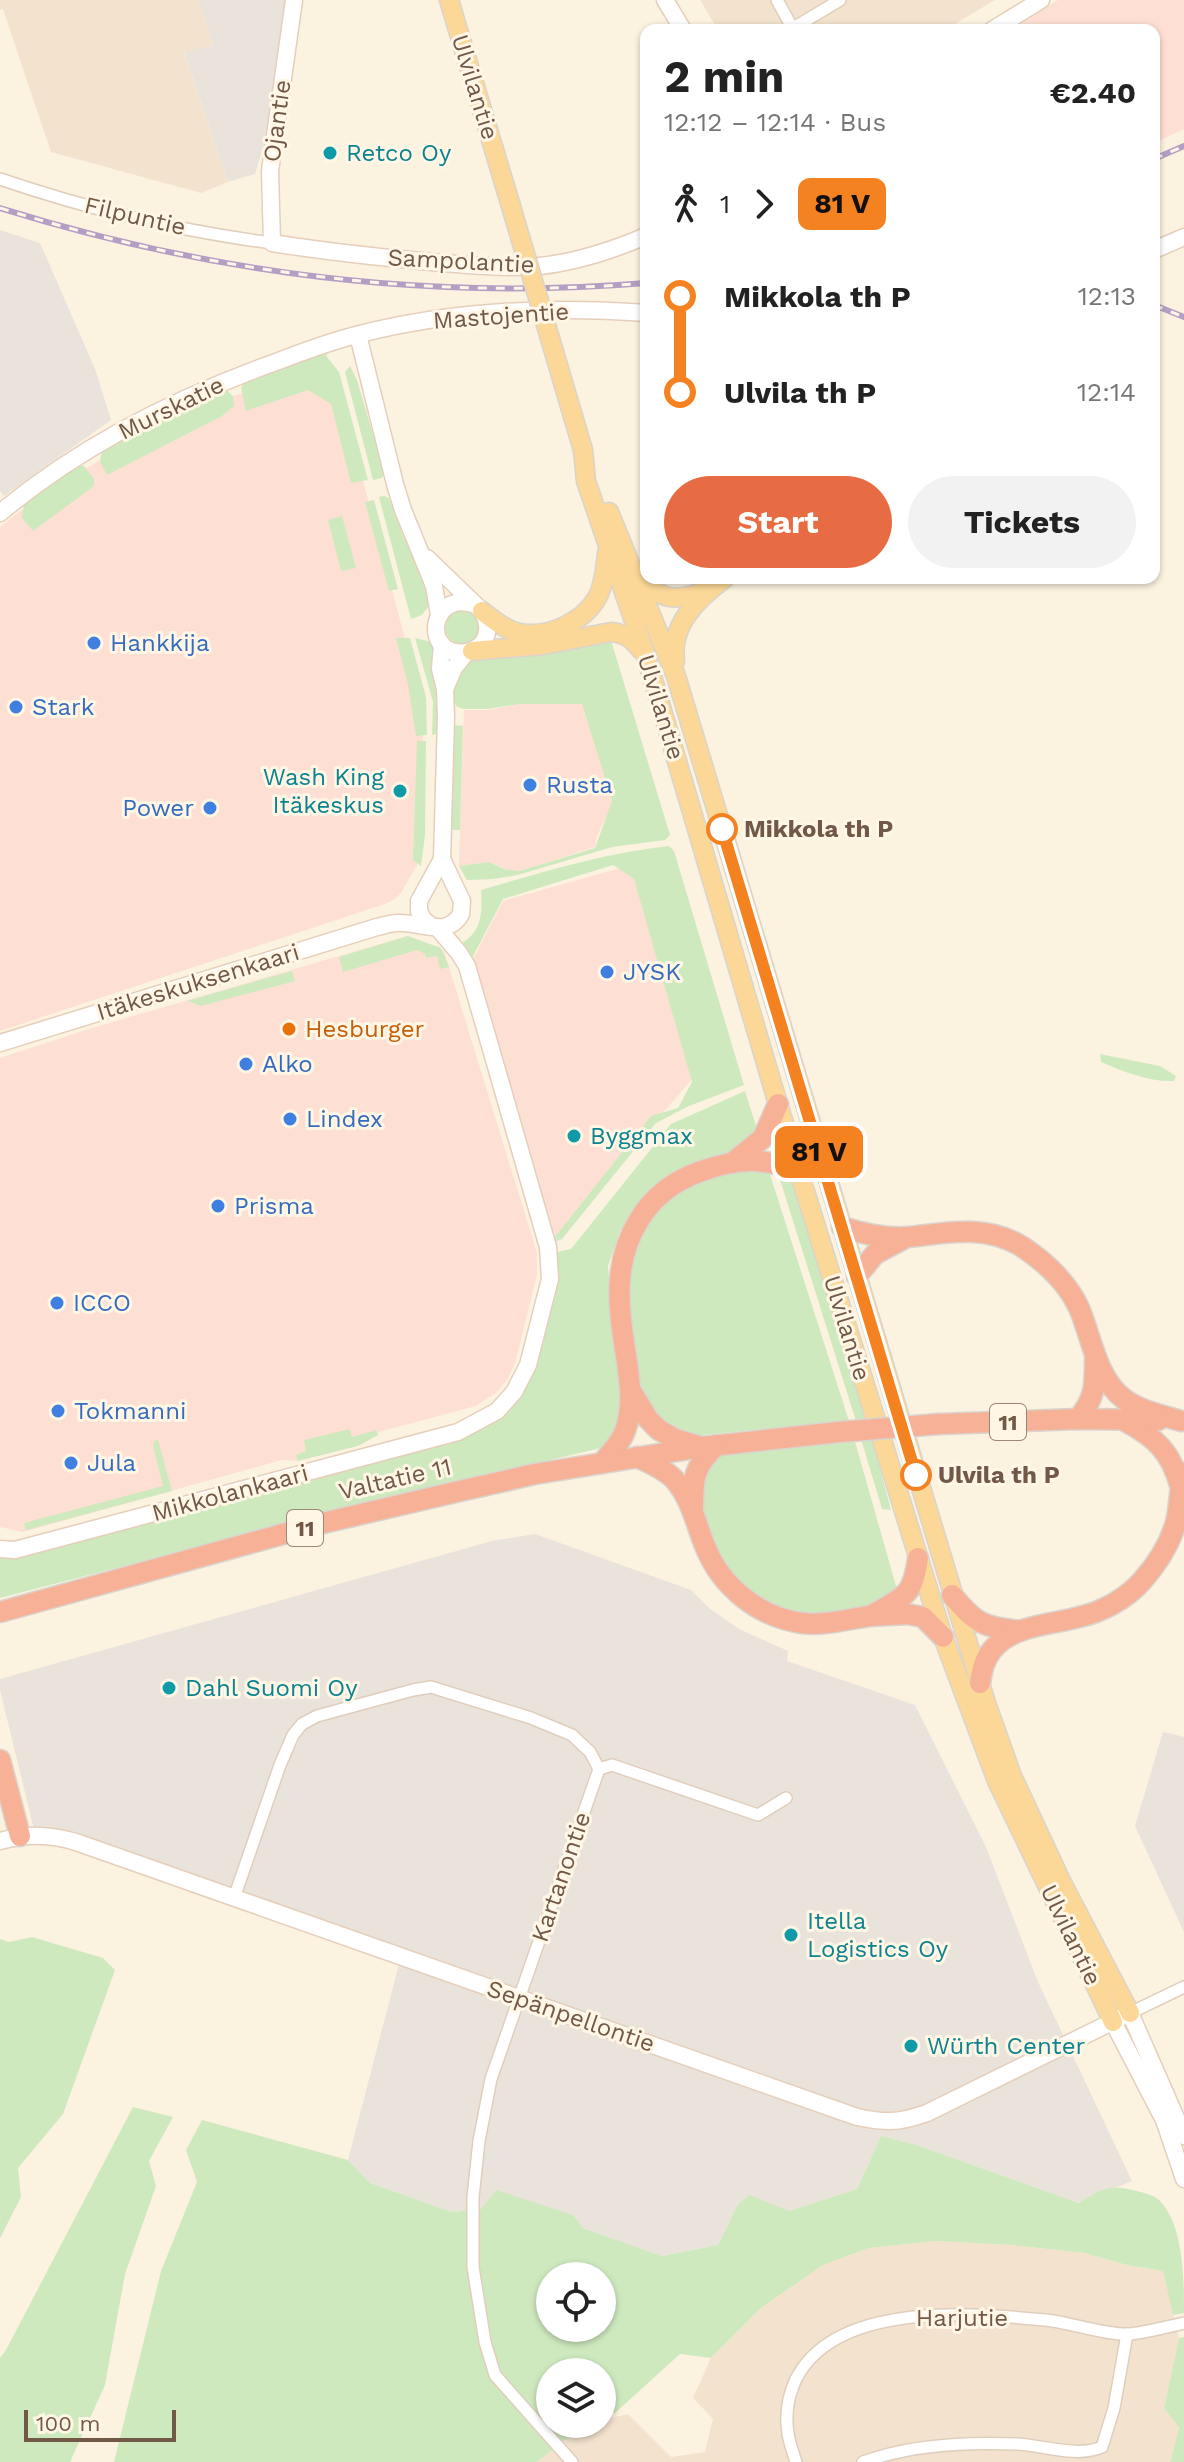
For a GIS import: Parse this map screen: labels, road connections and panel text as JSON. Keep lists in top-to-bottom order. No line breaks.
{"streets":{"highway":["11","Valtatie 11"],"main road":["Ulvilantie"],"street":["Ojantie","Filpuntie","Sampolantie","Mastojentie","Murskatie","Itäkeskuksenkaari","Mikkolankaari","Kartanontie","Sepänpellontie","Harjutie"]},"crossings":[["Ulvilantie","Sepänpellontie"],["Ojantie","Filpuntie"],["Ojantie","Sampolantie"],["Filpuntie","Sampolantie"],["Mastojentie","Murskatie"],["Itäkeskuksenkaari","Mikkolankaari"],["Kartanontie","Sepänpellontie"]],"places":["Retco Oy","Hankkija","Stark","Rusta","Wash King Itäkeskus","Power","Mikkola th P","JYSK","Hesburger","Alko","Lindex","Byggmax","Prisma","ICCO","Tokmanni","Jula","Ulvila th P","Dahl Suomi Oy","Itella Logistics Oy","Würth Center"],"scale_bar":"100 m","page":{"on_map":"81 V","heading":["2 min","12:12 – 12:14 · Bus","€2.40"],"legs":["1","81 V"],"list":[{"name":"Mikkola th P","value":"12:13"},{"name":"Ulvila th P","value":"12:14"}],"buttons":["Start","Tickets"],"scale":"100 m"}}
